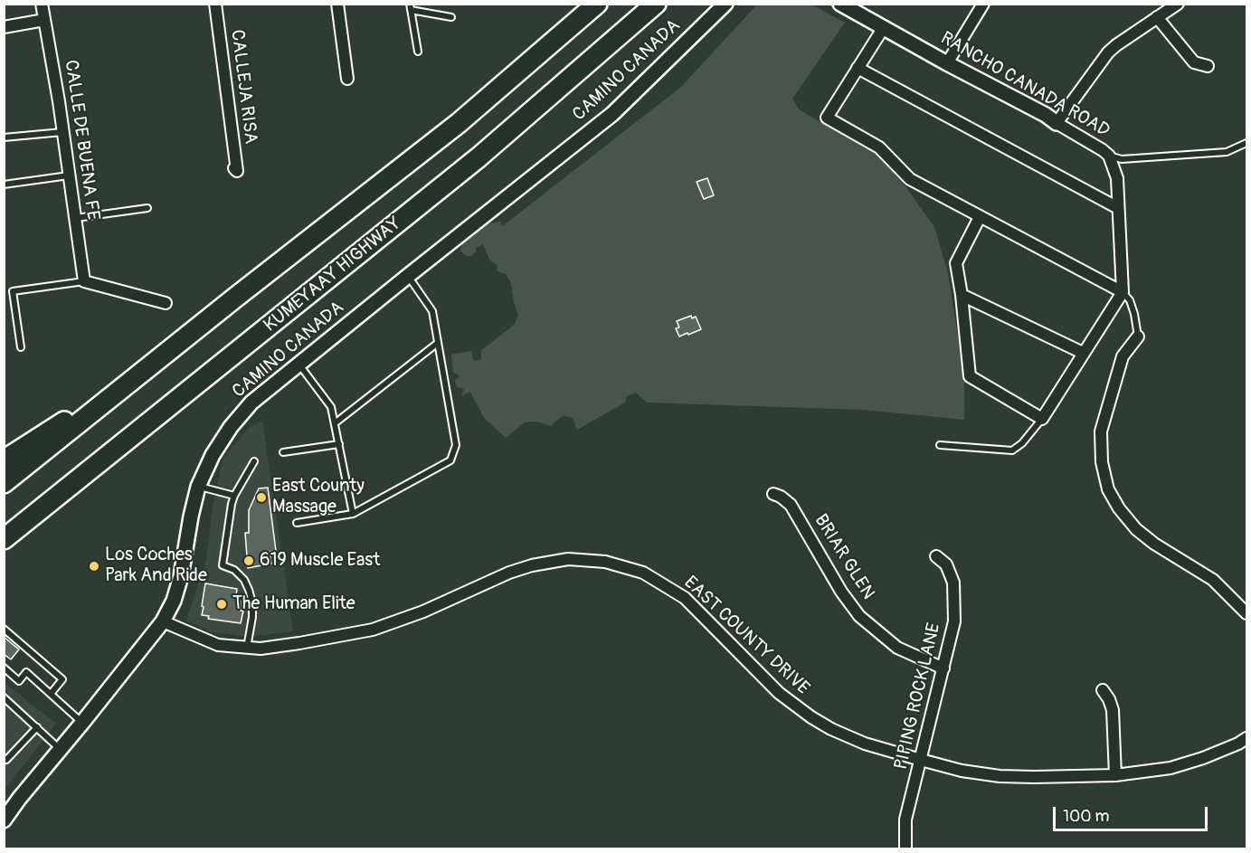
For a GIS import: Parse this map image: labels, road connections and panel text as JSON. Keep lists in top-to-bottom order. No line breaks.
{"streets":{"highway":["KUMEYAAY HIGHWAY"],"street":["CAMINO CANADA","RANCHO CANADA ROAD","CALLEJA RISA","CALLE DE BUENA FE","BRIAR GLEN","EAST COUNTY DRIVE","PIPING ROCK LANE"]},"crossings":[["CAMINO CANADA","EAST COUNTY DRIVE"],["BRIAR GLEN","PIPING ROCK LANE"],["EAST COUNTY DRIVE","PIPING ROCK LANE"]],"places":["East County Massage","619 Muscle East","Los Coches Park And Ride","The Human Elite"],"scale_bar":"100 m"}
